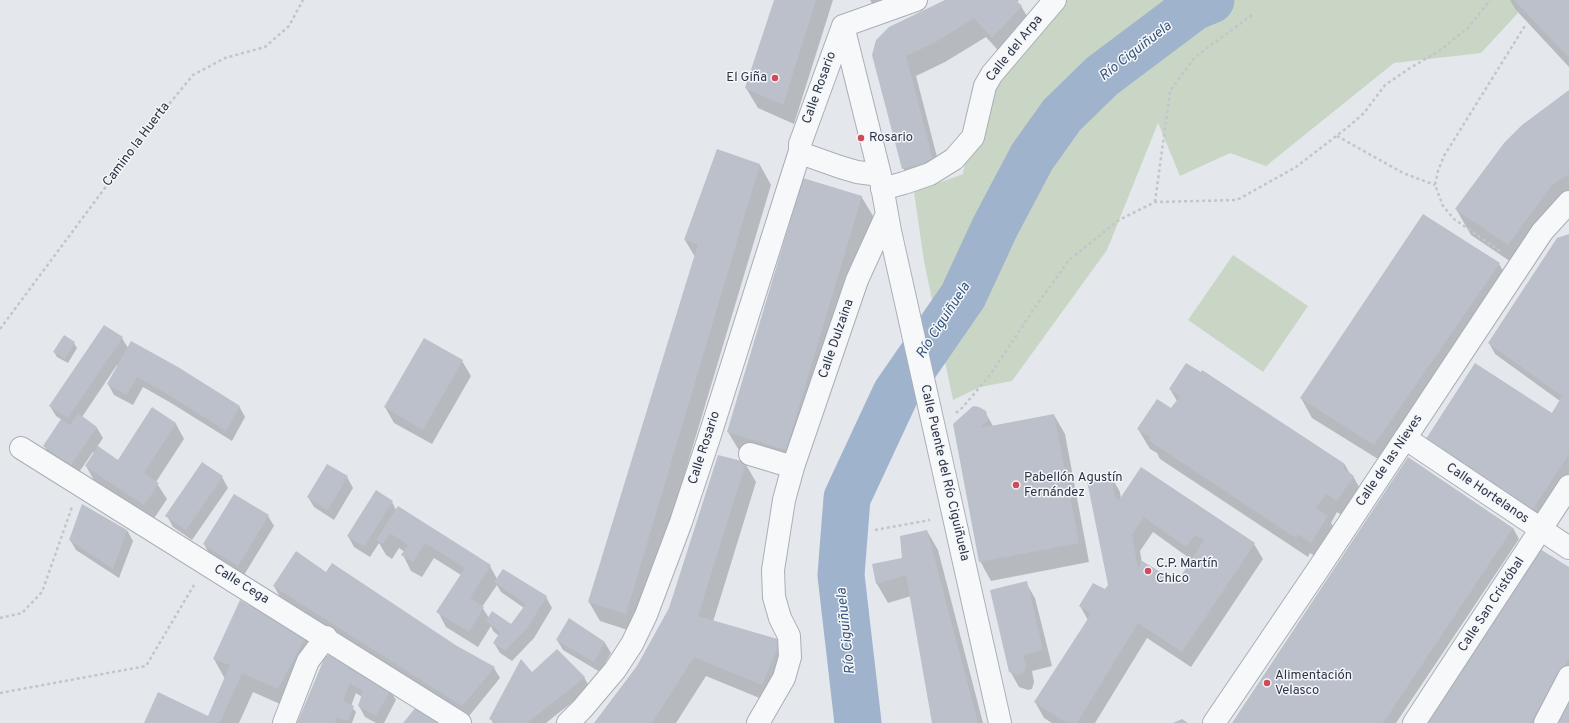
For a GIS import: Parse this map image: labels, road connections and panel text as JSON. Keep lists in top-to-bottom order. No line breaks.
{"streets":{"street":["Calle del Arpa","Calle Rosario","Calle Dulzaina","Calle de las Nieves","Calle Puente del Río Ciguiñuela","Calle Hortelanos","Calle Cega","Calle San Cristóbal"],"path":["Camino la Huerta"]},"crossings":[["Calle del Arpa","Calle Puente del Río Ciguiñuela"],["Calle Rosario","Calle Puente del Río Ciguiñuela"],["Calle Dulzaina","Calle Puente del Río Ciguiñuela"],["Calle de las Nieves","Calle Hortelanos"],["Calle Hortelanos","Calle San Cristóbal"]],"water":["Río Ciguiñuela"],"places":["El Giña","Rosario","Pabellón Agustín Fernández","C.P. Martín Chico","Alimentación Velasco"]}
